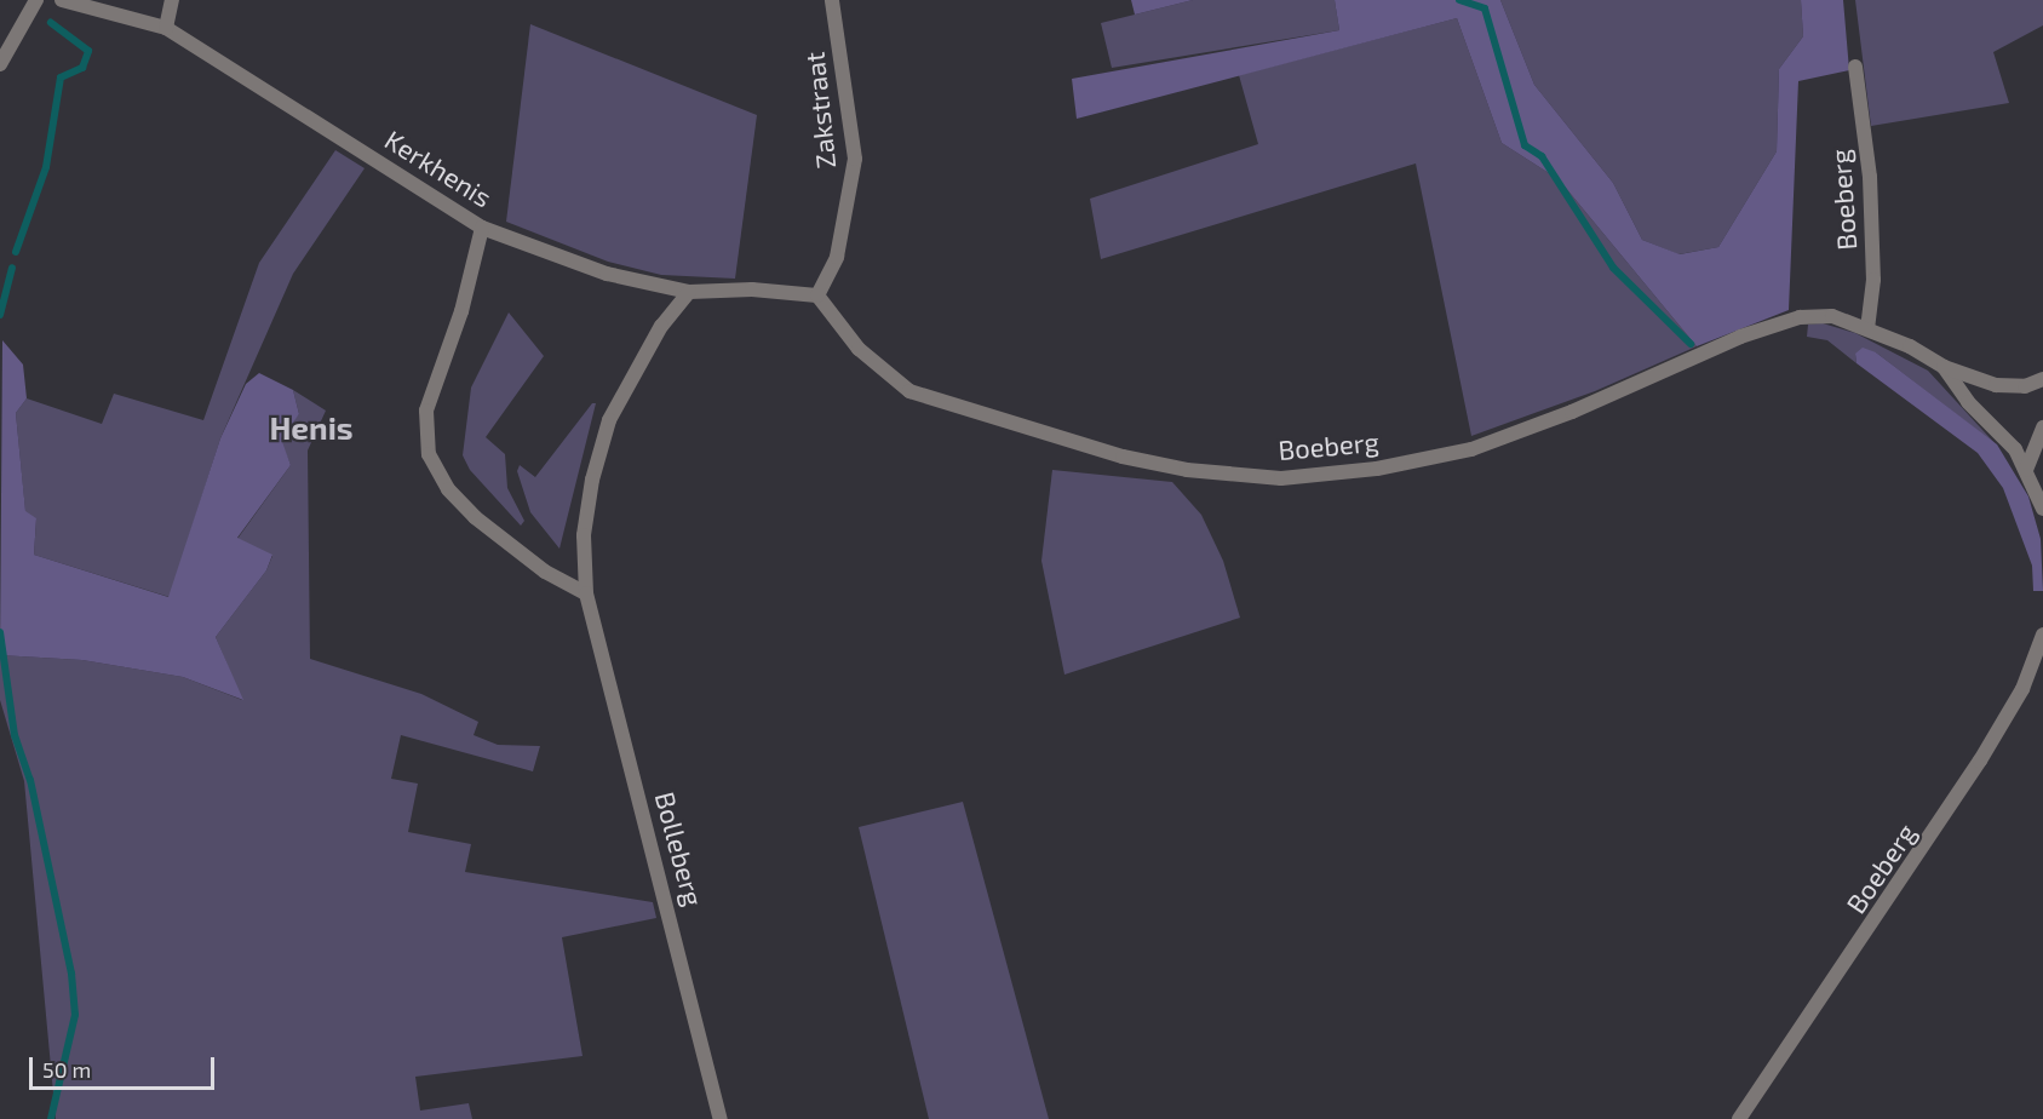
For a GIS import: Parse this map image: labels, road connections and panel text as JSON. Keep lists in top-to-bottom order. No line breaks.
{"streets":{"street":["Zakstraat","Kerkhenis","Boeberg","Bolleberg"]},"crossings":[["Zakstraat","Kerkhenis"],["Zakstraat","Boeberg"],["Kerkhenis","Boeberg"],["Kerkhenis","Bolleberg"]],"districts":["Henis"],"scale_bar":"50 m"}
